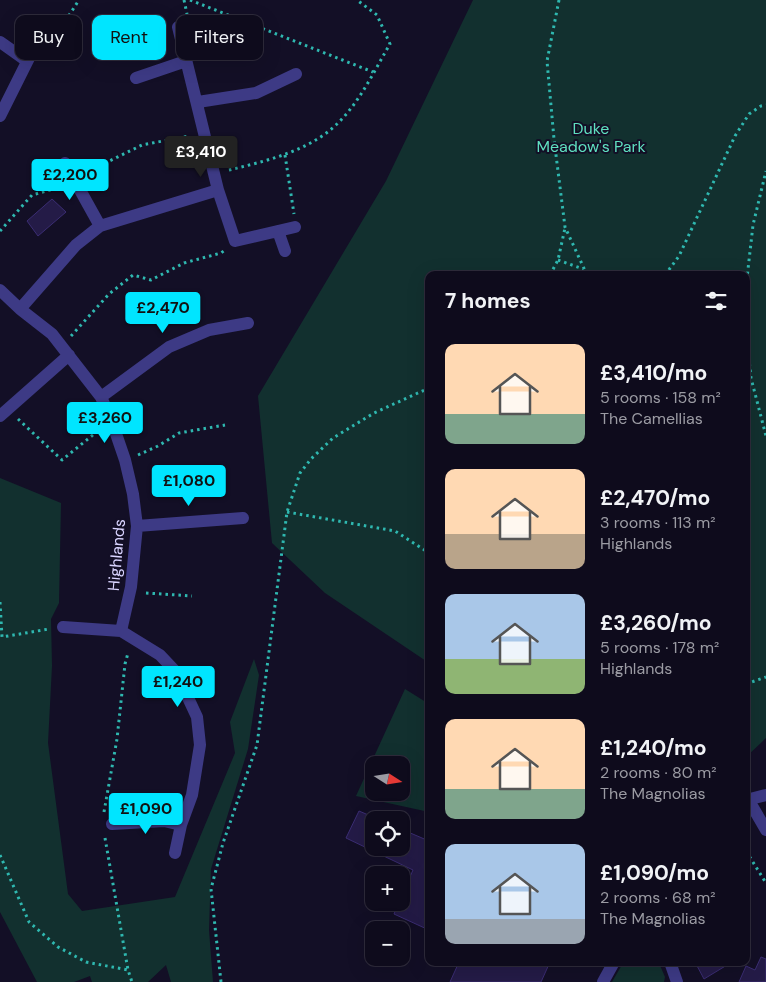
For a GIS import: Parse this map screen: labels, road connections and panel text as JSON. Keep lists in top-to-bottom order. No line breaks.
{"streets":{"street":["Highlands"]},"parks":["Duke Meadow's Park"],"north":"right","page":{"chip":["Buy","Rent","Filters"],"price":["£3,410","£2,200","£2,470","£3,260","£1,080","£1,240","£1,090"],"heading":"7 homes","list":[{"name":"£3,410/mo","note":"5 rooms · 158 m² · The Camellias"},{"name":"£2,470/mo","note":"3 rooms · 113 m² · Highlands"},{"name":"£3,260/mo","note":"5 rooms · 178 m² · Highlands"},{"name":"£1,240/mo","note":"2 rooms · 80 m² · The Magnolias"},{"name":"£1,090/mo","note":"2 rooms · 68 m² · The Magnolias"}],"map_buttons":["+","−"]}}
